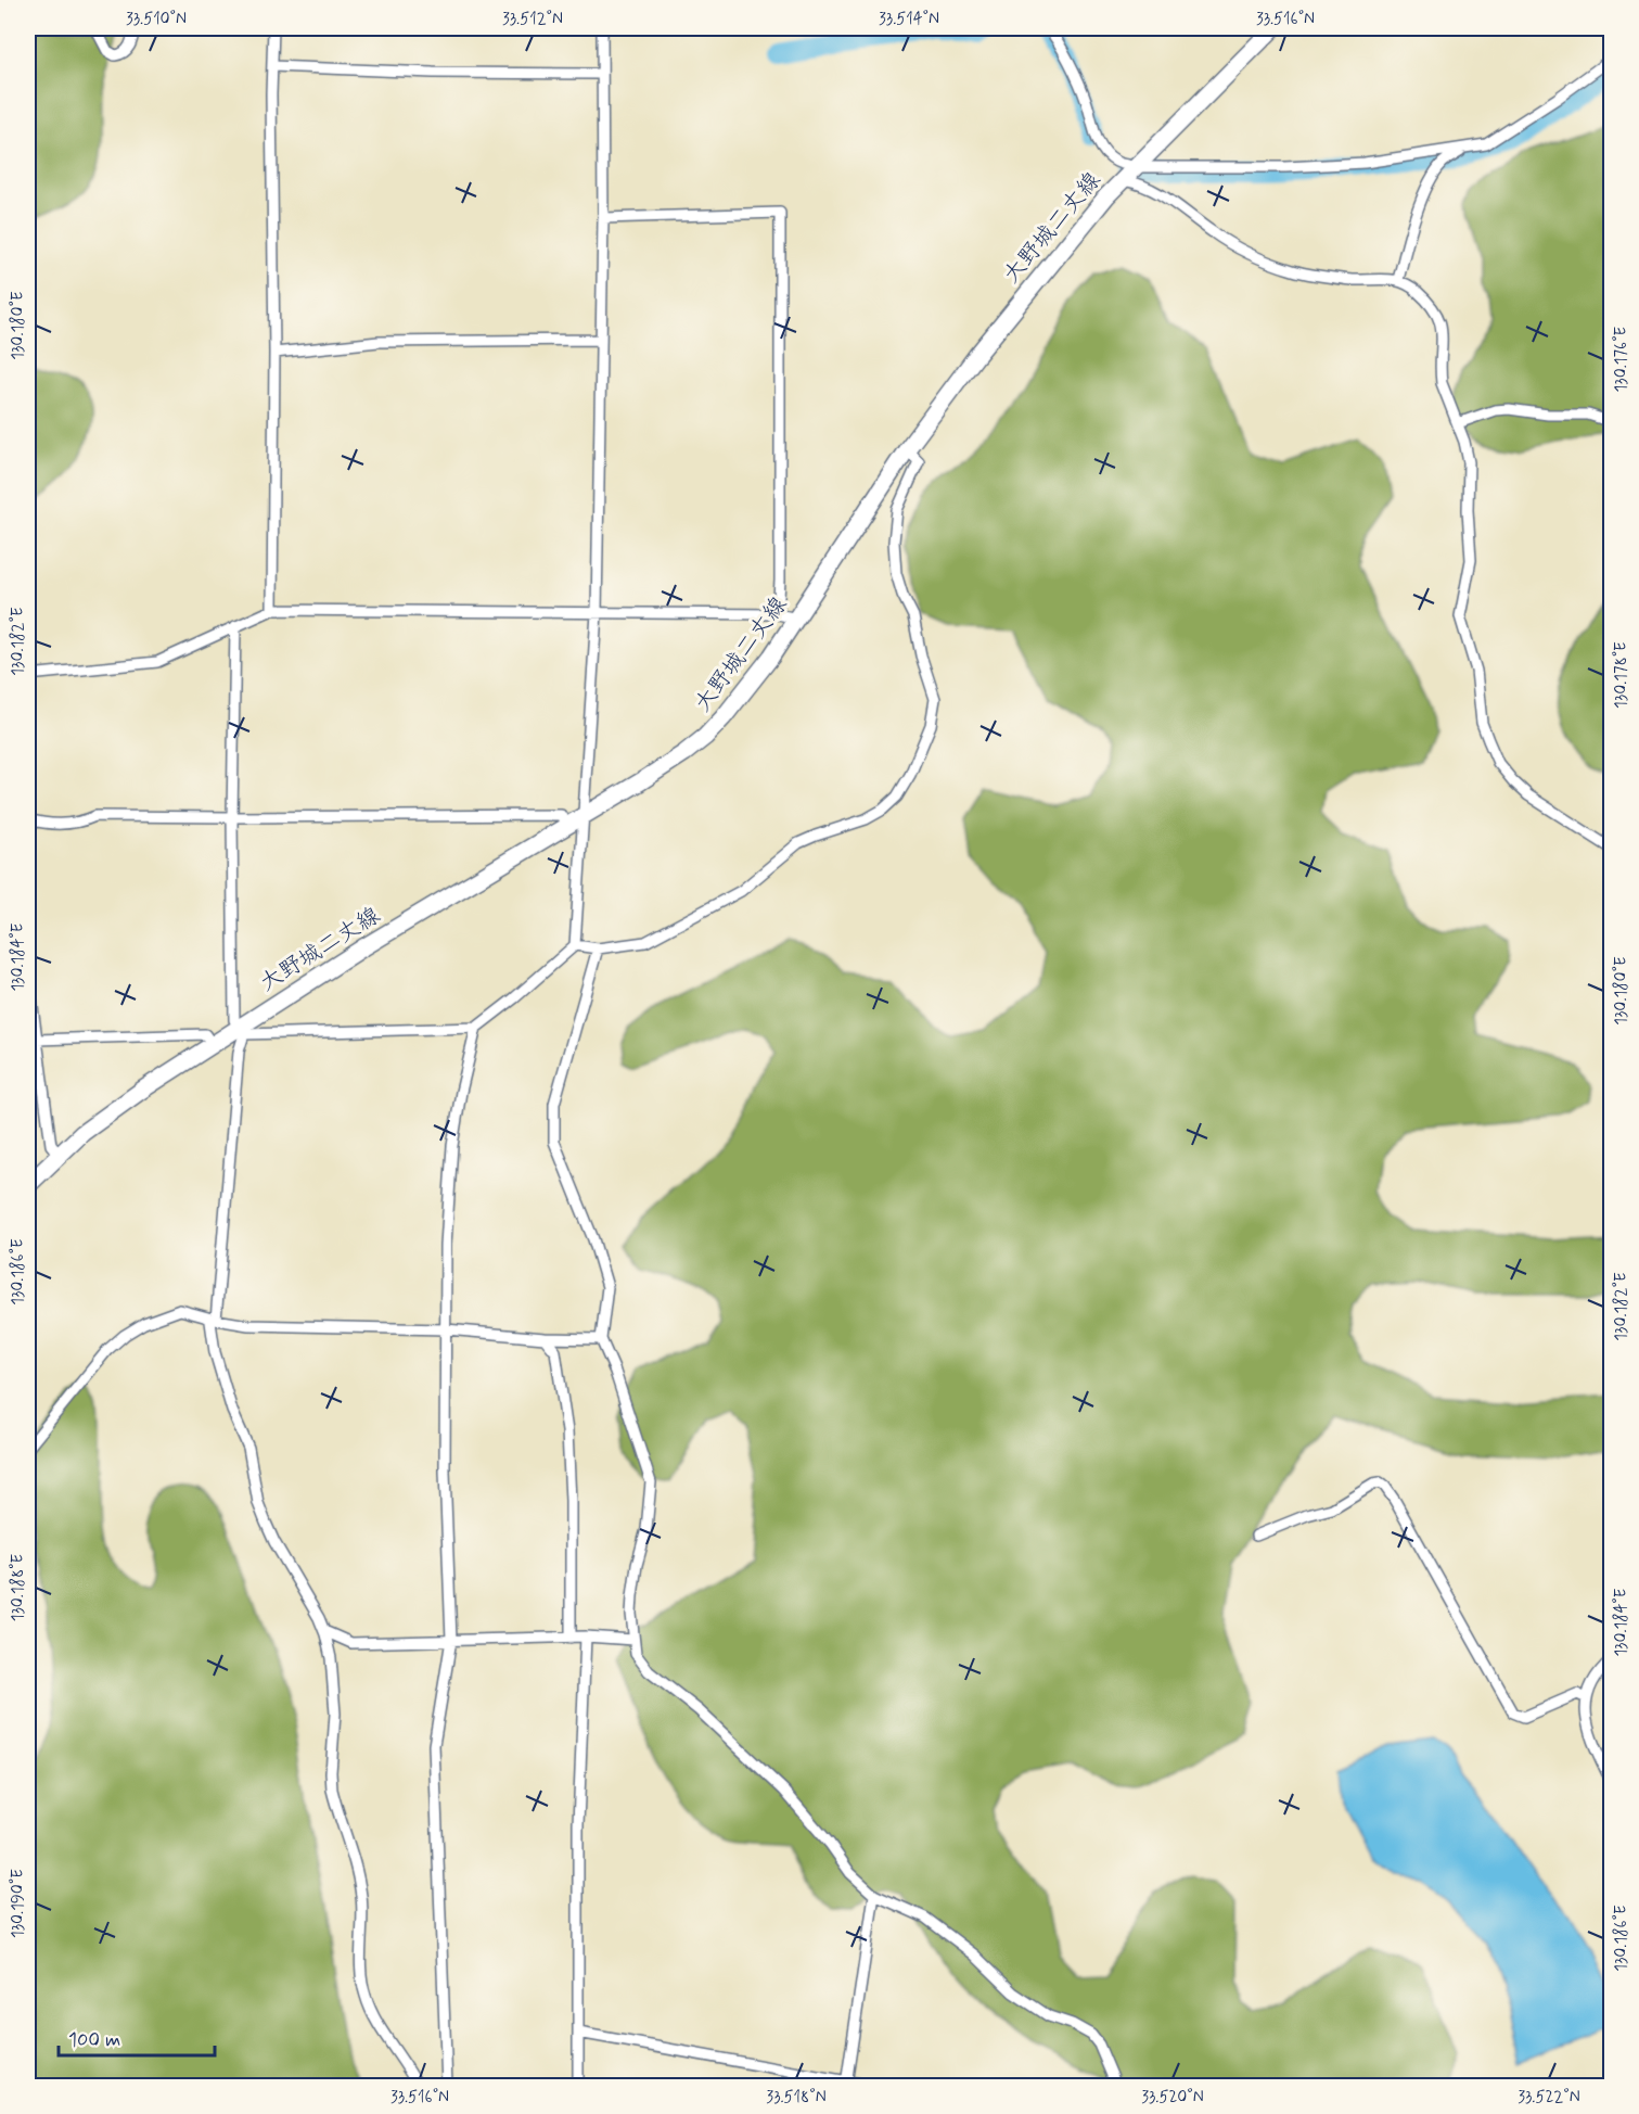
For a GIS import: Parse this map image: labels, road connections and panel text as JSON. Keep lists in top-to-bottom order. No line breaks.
{"streets":{"main road":["大野城二丈線"]},"scale_bar":"100 m","coordinates":["33.510°N","33.512°N","33.514°N","33.516°N","130.180°E","130.176°E","130.182°E","130.178°E","130.184°E","130.186°E","130.188°E","130.190°E","33.518°N","33.520°N","33.522°N"]}
